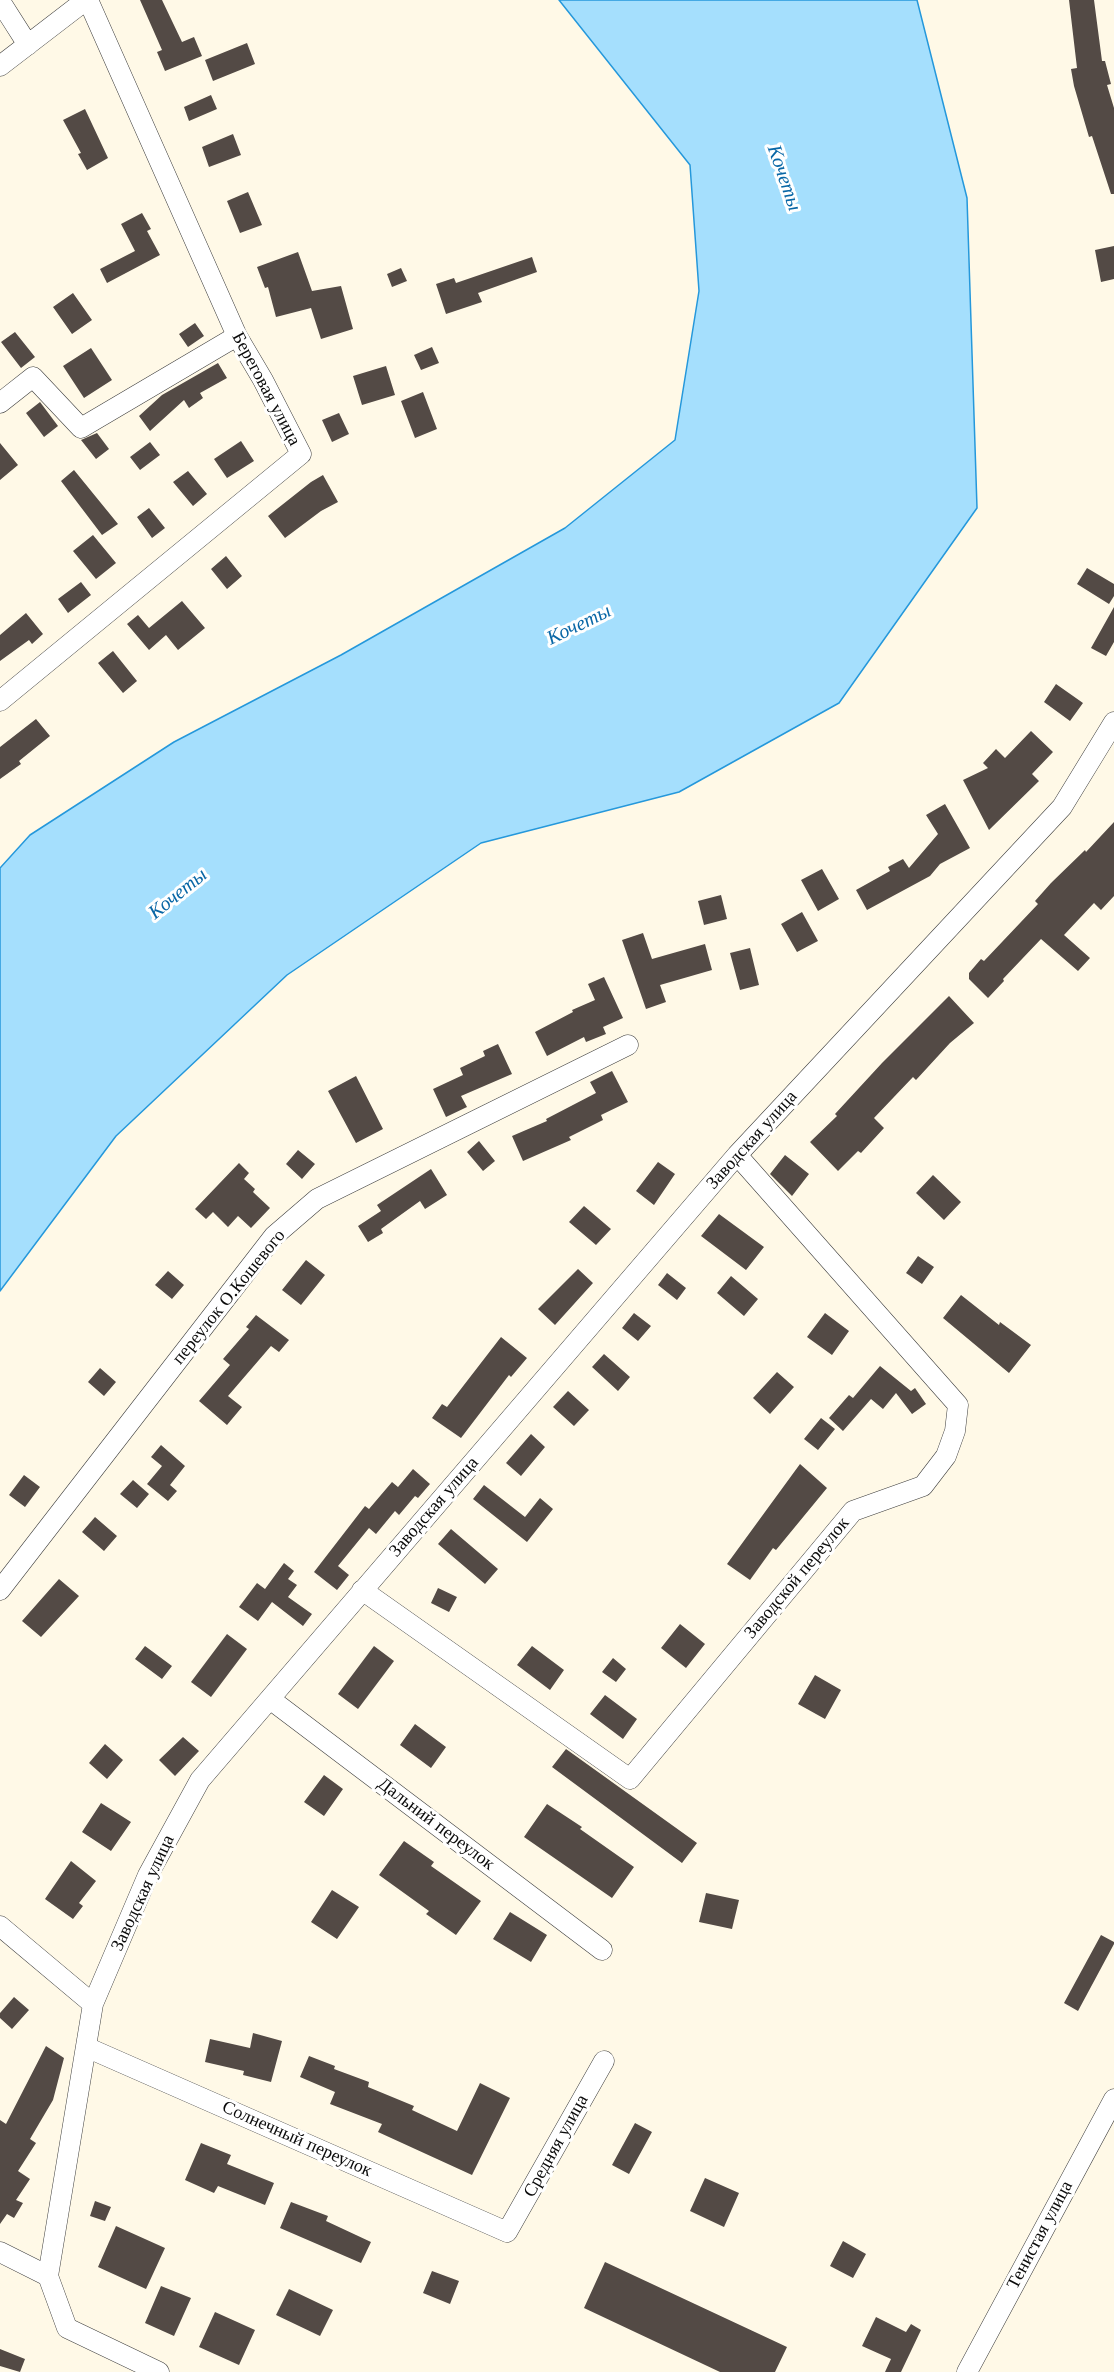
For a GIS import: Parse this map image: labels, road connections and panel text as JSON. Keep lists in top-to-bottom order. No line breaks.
{"streets":{"street":["Береговая улица","Заводская улица","переулок О.Кошевого","Заводской переулок","Дальний переулок","Солнечный переулок","Средняя улица","Тенистая улица"]},"crossings":[["Заводская улица","Заводской переулок"],["Заводская улица","Дальний переулок"],["Заводская улица","Солнечный переулок"],["Солнечный переулок","Средняя улица"]],"water":["Кочеты"]}
